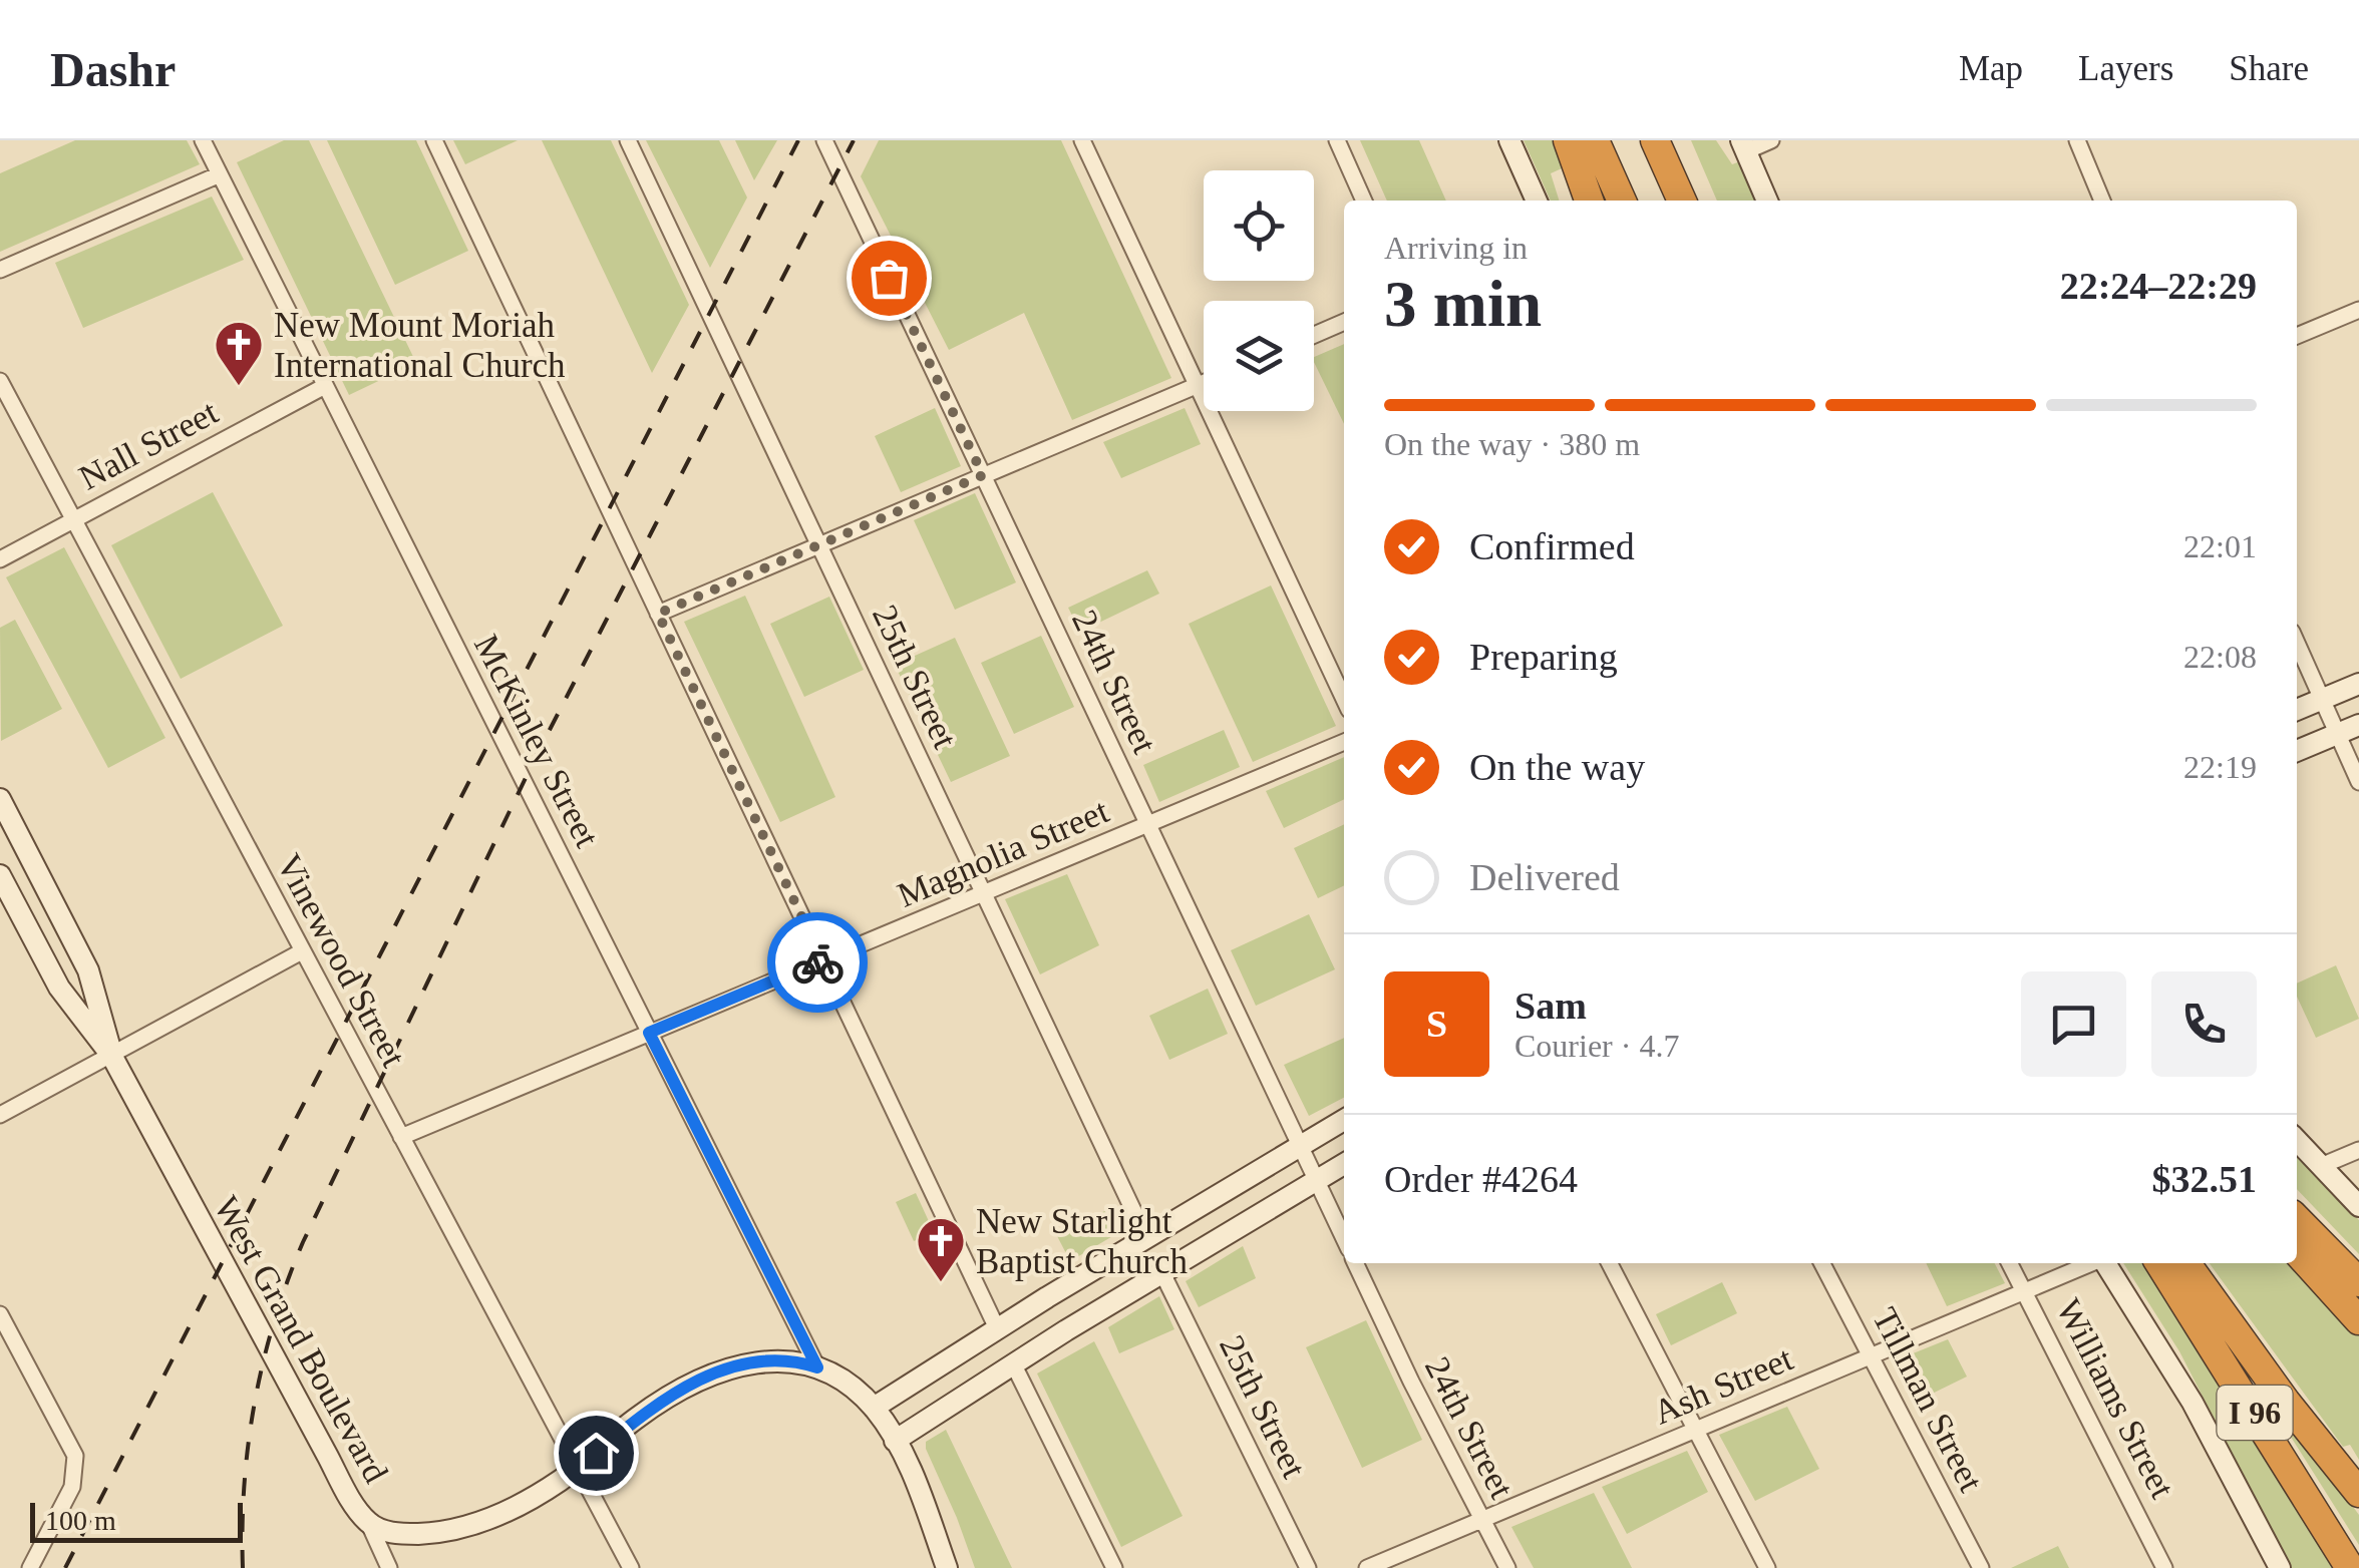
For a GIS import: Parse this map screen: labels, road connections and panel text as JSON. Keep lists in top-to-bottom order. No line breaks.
{"streets":{"highway":["I 96"],"main road":["West Grand Boulevard"],"street":["Nall Street","25th Street","24th Street","McKinley Street","Magnolia Street","Vinewood Street","Ash Street","Williams Street","Tillman Street"]},"crossings":[["Nall Street","McKinley Street"],["Nall Street","Vinewood Street"],["25th Street","Magnolia Street"],["24th Street","Magnolia Street"],["24th Street","Ash Street"],["McKinley Street","Magnolia Street"],["McKinley Street","West Grand Boulevard"],["Magnolia Street","Vinewood Street"],["Vinewood Street","West Grand Boulevard"],["Ash Street","Williams Street"],["Ash Street","Tillman Street"]],"places":{"church":["New Mount Moriah International Church","New Starlight Baptist Church"]},"scale_bar":"100 m","page":{"header":"Dashr","nav":["Map","Layers","Share"],"heading":["3 min","Arriving in","22:24–22:29"],"panel":["Sam","Courier · 4.7","Order #4264","$32.51"],"bar":"On the way · 380 m","list":[["Confirmed","22:01"],["Preparing","22:08"],["On the way","22:19"],"Delivered"],"round":"S","scale":"100 m"}}
